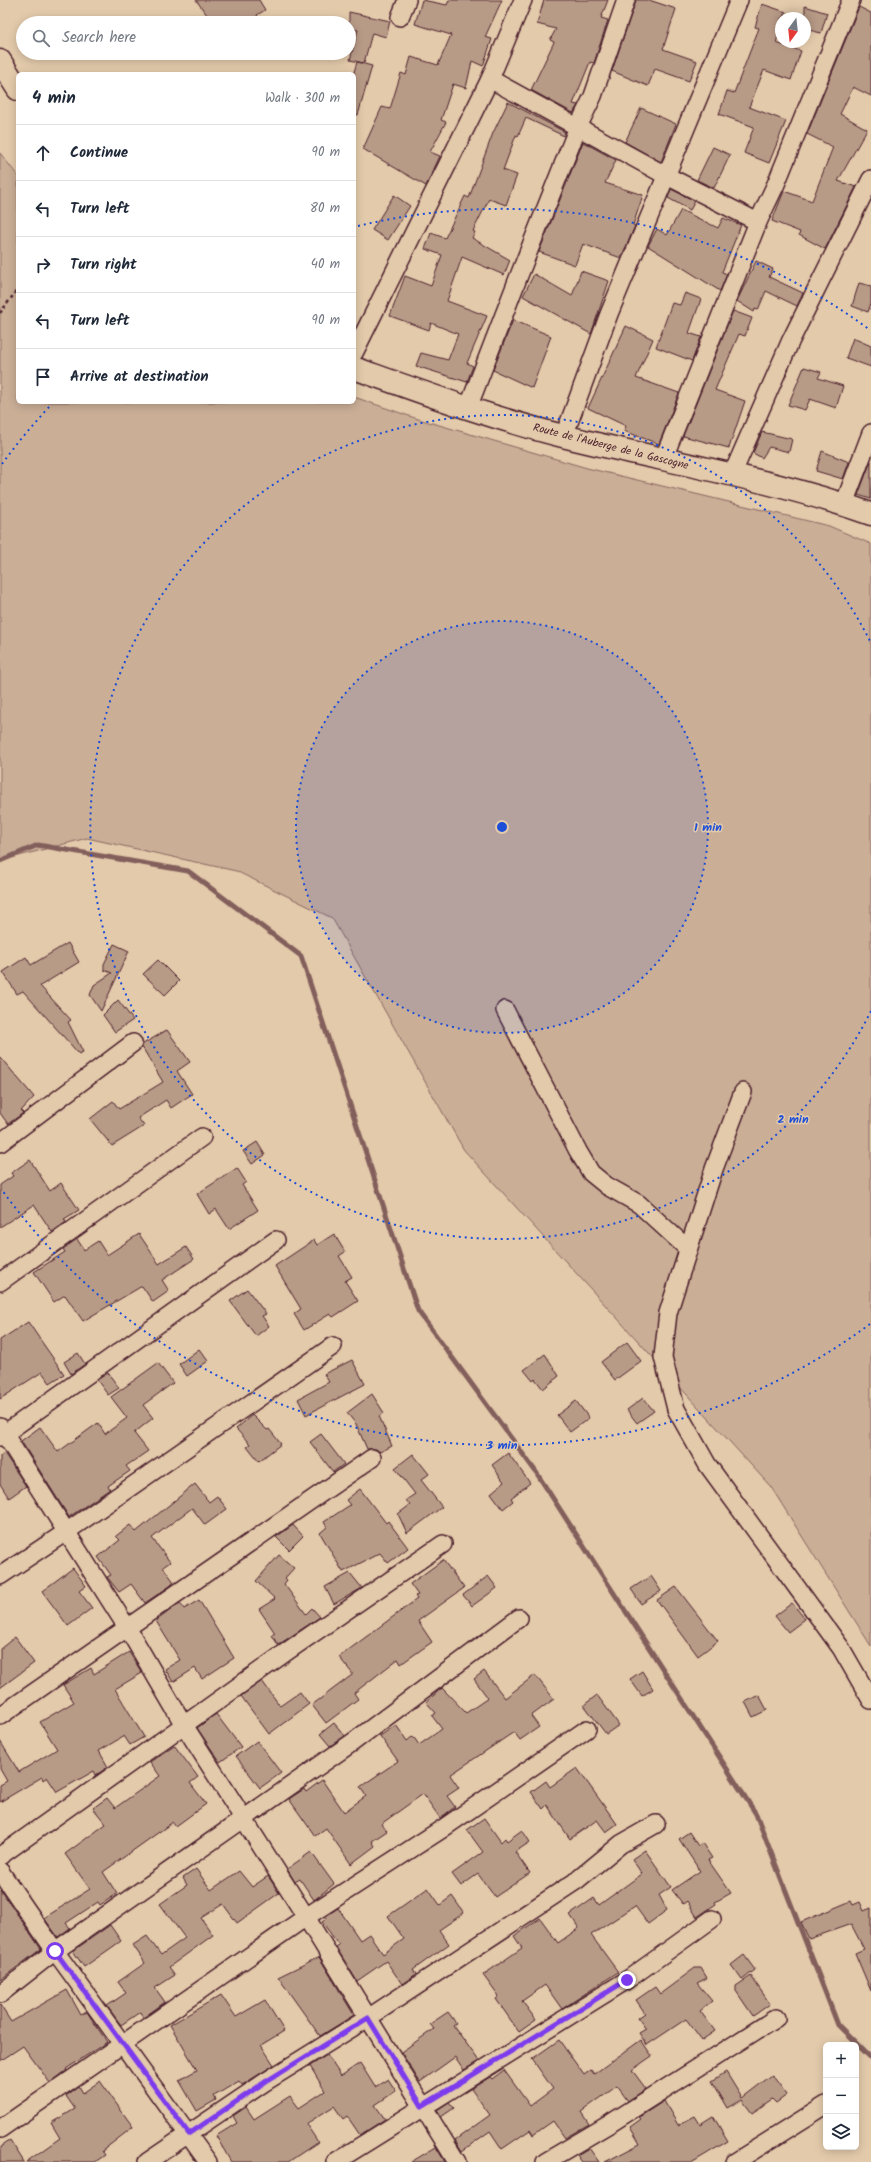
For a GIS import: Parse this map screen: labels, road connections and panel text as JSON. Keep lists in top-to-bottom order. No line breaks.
{"streets":{"street":["Route de l'Auberge de la Gascogne"]},"north":"bottom","page":{"search":"Search here","heading":["4 min","Walk · 300 m"],"list":[["Continue","90 m"],["Turn left","80 m"],["Turn right","40 m"],["Turn left","90 m"],"Arrive at destination"],"map_buttons":["+","−"]},"rings":["1 min","2 min","3 min"]}
